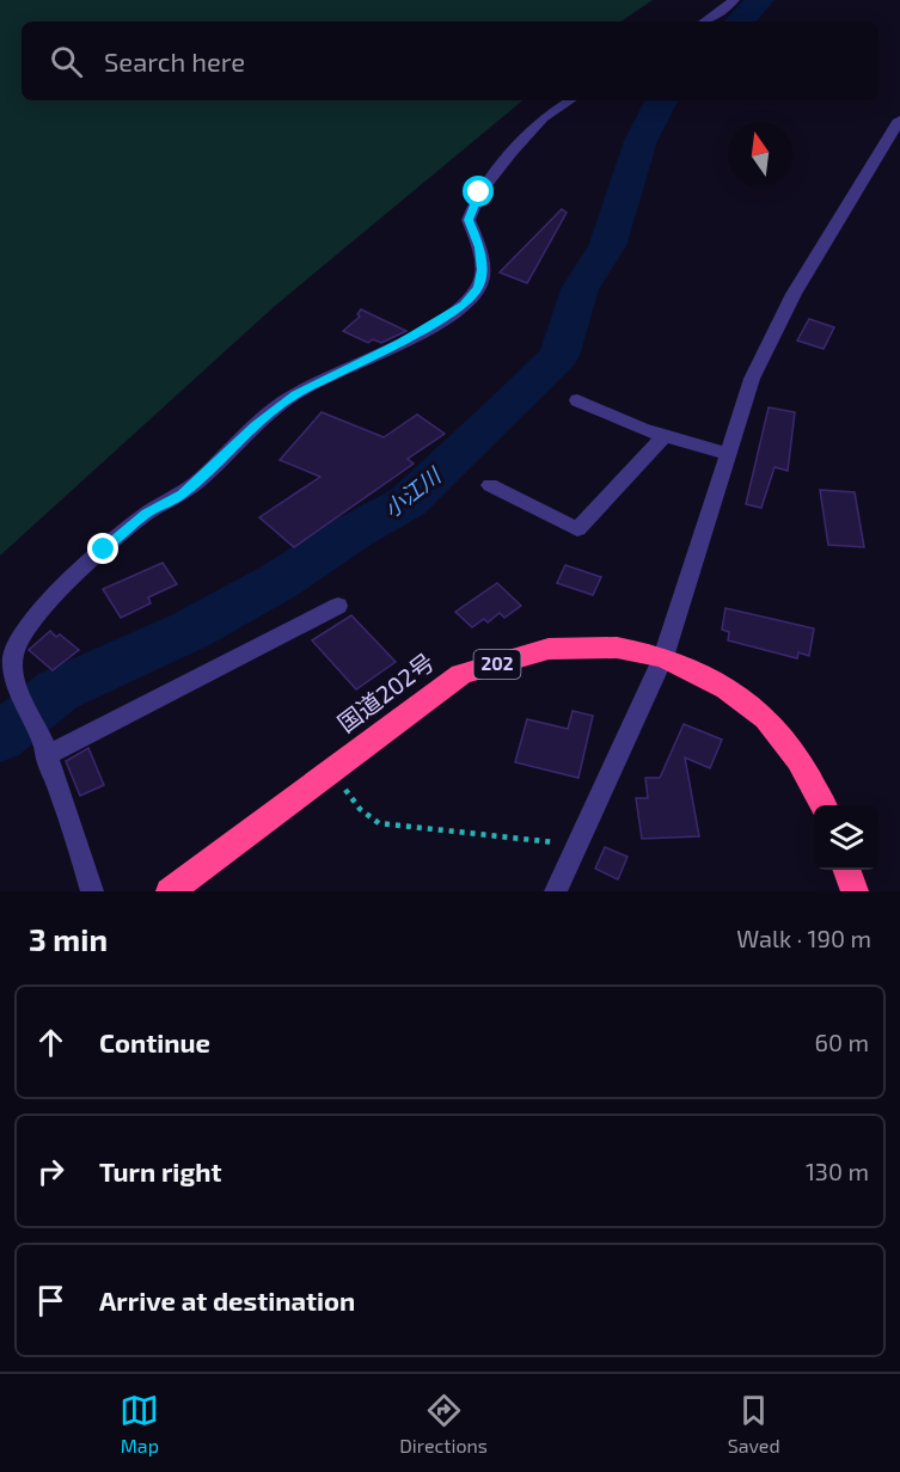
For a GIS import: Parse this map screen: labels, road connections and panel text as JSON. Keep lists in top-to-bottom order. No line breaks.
{"streets":{"highway":["202","国道202号"]},"water":["小江川"],"north":"top","page":{"search":"Search here","heading":["3 min","Walk · 190 m"],"list":[["Continue","60 m"],["Turn right","130 m"],"Arrive at destination"],"nav":["Map","Directions","Saved"]}}
